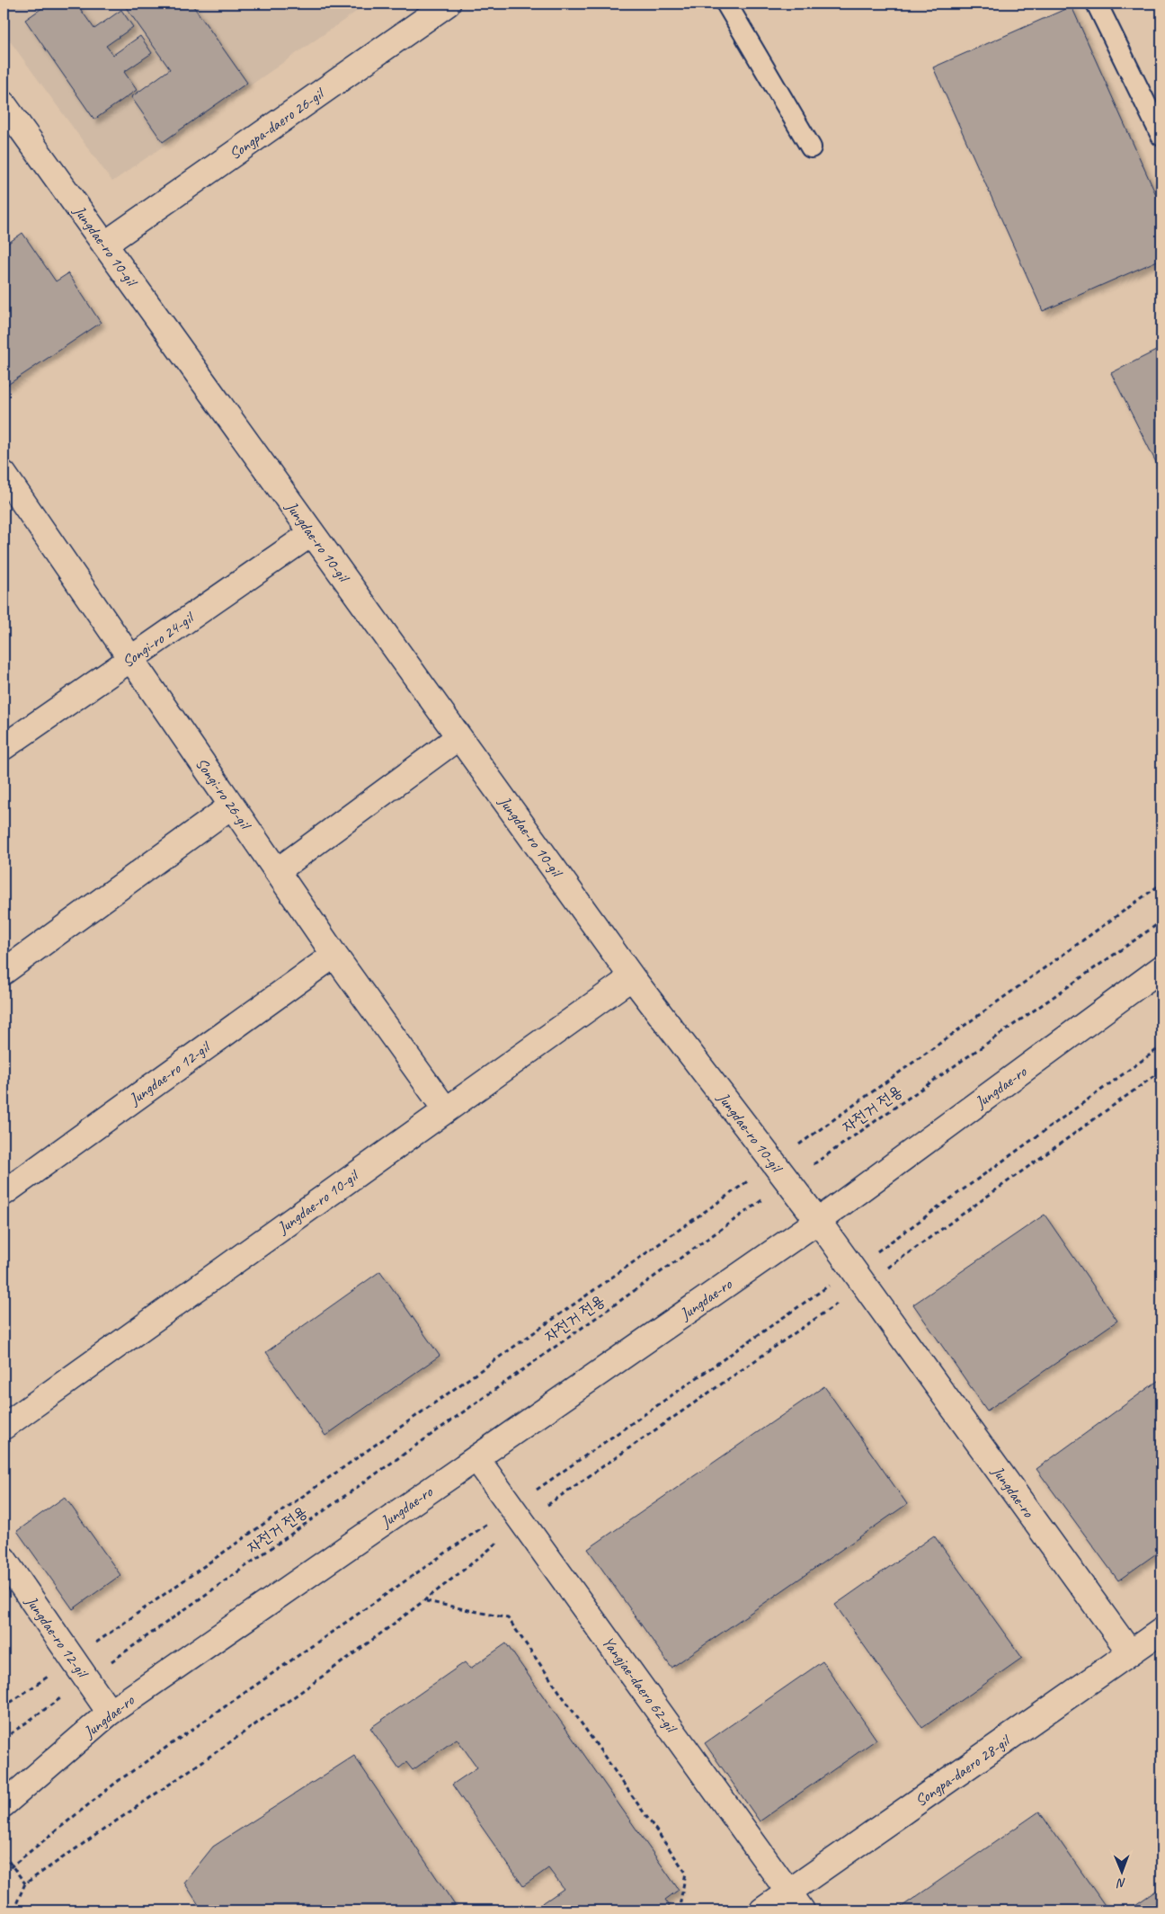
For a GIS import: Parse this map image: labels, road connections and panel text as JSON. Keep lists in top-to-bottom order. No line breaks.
{"streets":{"street":["Songpa-daero 26-gil","Jungdae-ro 10-gil","Songi-ro 24-gil","Songi-ro 26-gil","Jungdae-ro 12-gil","Jungdae-ro","Yangjae-daero 62-gil","Songpa-daero 28-gil"],"path":["자전거 전용"]},"crossings":[["Songpa-daero 26-gil","Jungdae-ro 10-gil"],["Jungdae-ro 10-gil","Songi-ro 24-gil"],["Jungdae-ro 10-gil","Songi-ro 26-gil"],["Jungdae-ro 10-gil","Jungdae-ro"],["Jungdae-ro 10-gil","자전거 전용"],["Songi-ro 24-gil","Songi-ro 26-gil"],["Songi-ro 26-gil","Jungdae-ro 12-gil"],["Jungdae-ro 12-gil","Jungdae-ro"],["Jungdae-ro 12-gil","자전거 전용"],["Jungdae-ro","Yangjae-daero 62-gil"],["Jungdae-ro","Songpa-daero 28-gil"],["Yangjae-daero 62-gil","Songpa-daero 28-gil"]],"north":"bottom"}
